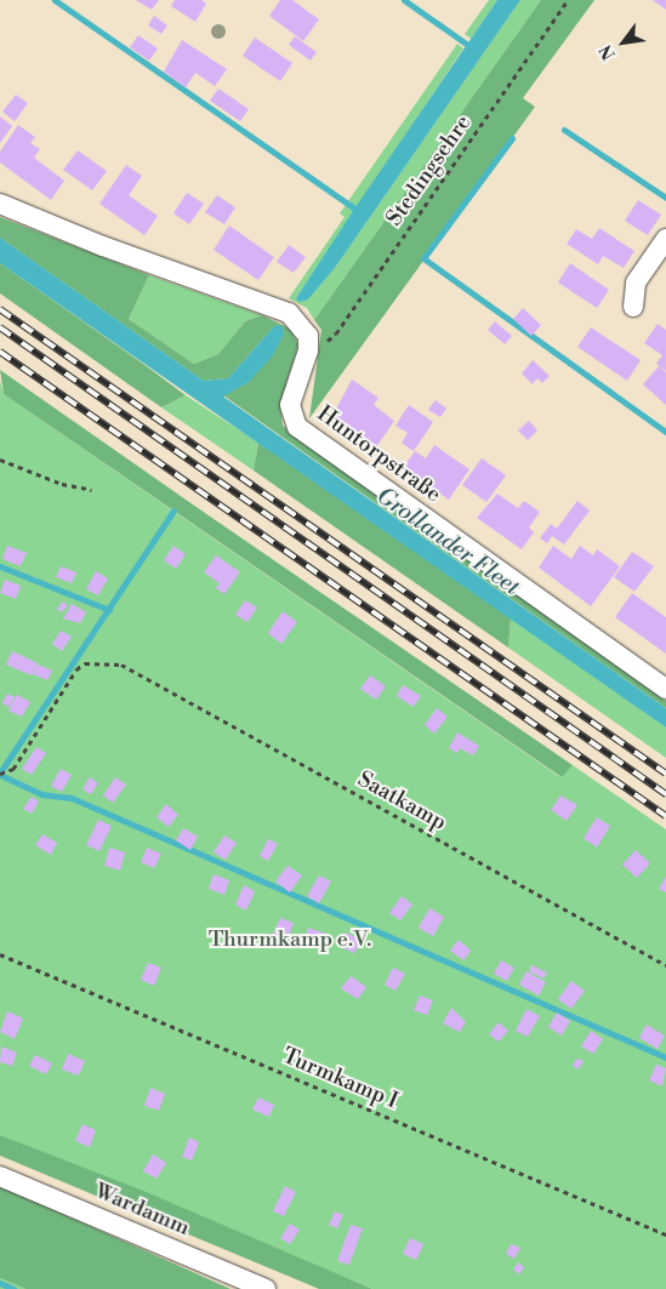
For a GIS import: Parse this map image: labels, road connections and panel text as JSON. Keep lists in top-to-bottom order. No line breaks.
{"streets":{"street":["Huntorpstraße","Wardamm"],"path":["Stedingsehre","Saatkamp","Turmkamp I"]},"crossings":[["Stedingsehre","Huntorpstraße"]],"water":["Grollander Fleet"],"parks":["Thurmkamp e.V."],"north":"bottom left"}
